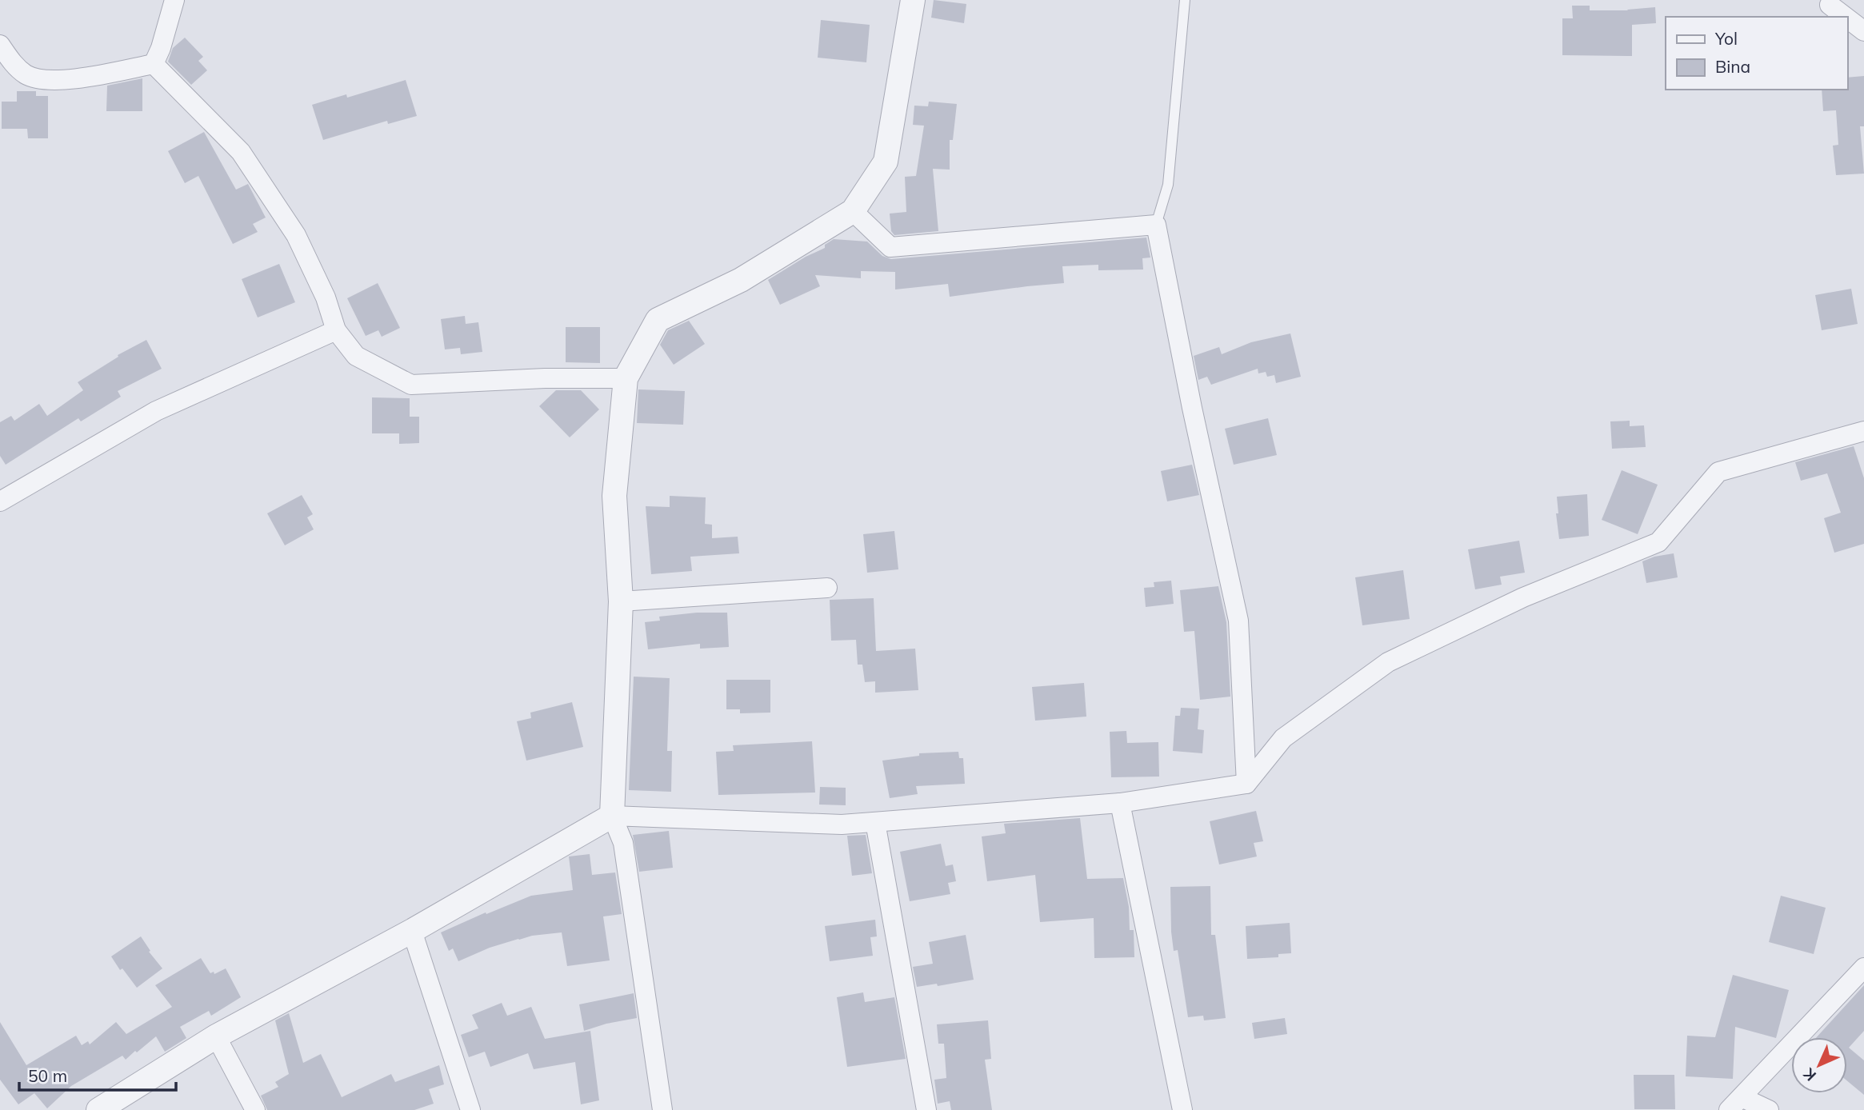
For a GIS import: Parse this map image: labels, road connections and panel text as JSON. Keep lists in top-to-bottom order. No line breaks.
{"legend":["Yol","Bina"],"scale_bar":"50 m","north":"bottom left"}
